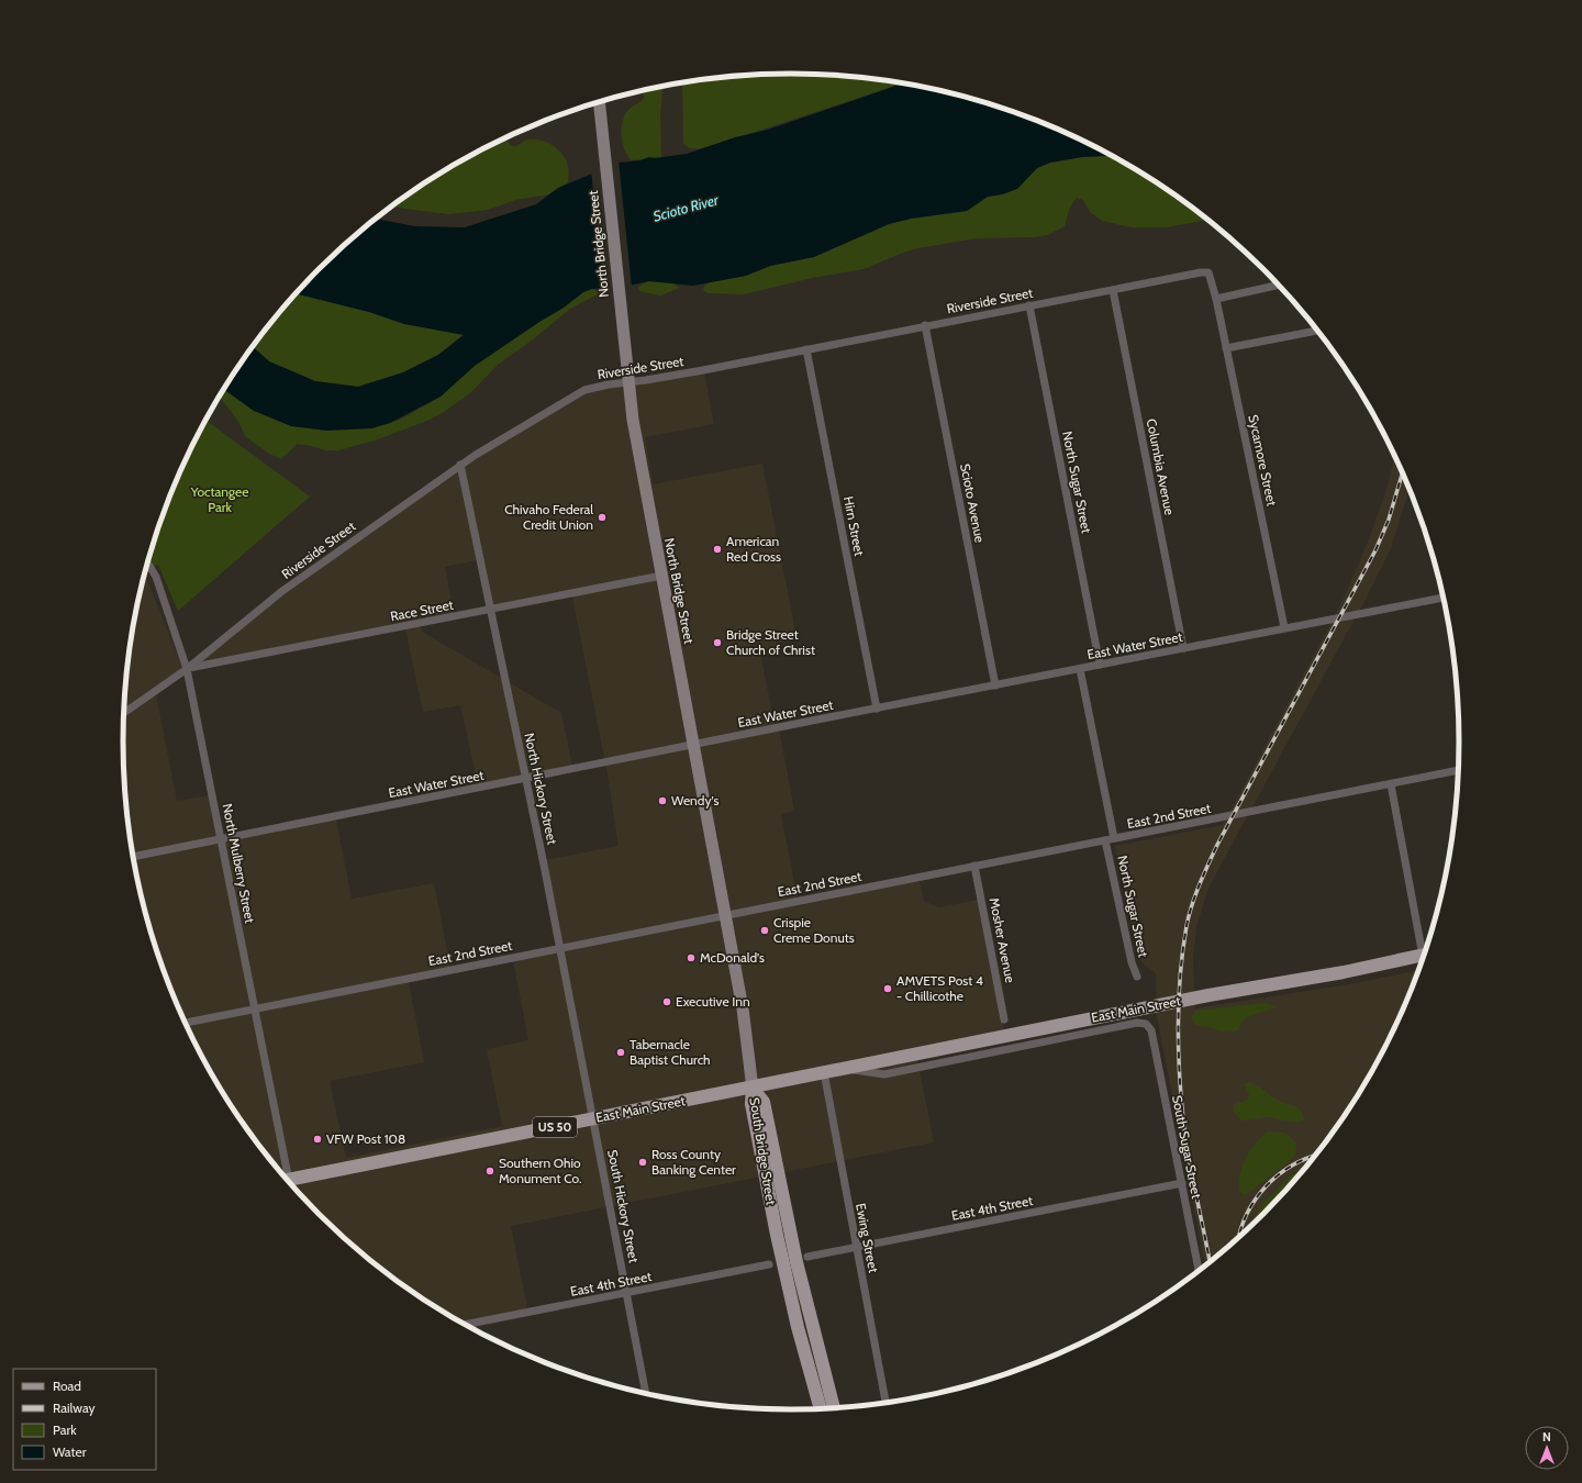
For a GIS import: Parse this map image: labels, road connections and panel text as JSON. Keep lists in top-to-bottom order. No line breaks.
{"streets":{"main road":["North Bridge Street","East Main Street","US 50","South Bridge Street"],"street":["Riverside Street","Sycamore Street","Columbia Avenue","North Sugar Street","Scioto Avenue","Hirn Street","Race Street","East Water Street","North Hickory Street","East 2nd Street","North Mulberry Street","Mosher Avenue","South Sugar Street","South Hickory Street","East 4th Street","Ewing Street"]},"crossings":[["North Bridge Street","Riverside Street"],["North Bridge Street","Race Street"],["North Bridge Street","East Water Street"],["North Bridge Street","East 2nd Street"],["North Bridge Street","East Main Street"],["North Bridge Street","South Bridge Street"],["Riverside Street","Sycamore Street"],["Riverside Street","Columbia Avenue"],["Riverside Street","North Sugar Street"],["Riverside Street","Scioto Avenue"],["Riverside Street","Hirn Street"],["Riverside Street","Race Street"],["Riverside Street","North Hickory Street"],["Riverside Street","North Mulberry Street"],["Sycamore Street","East Water Street"],["Columbia Avenue","East Water Street"],["North Sugar Street","East Water Street"],["North Sugar Street","East 2nd Street"],["Scioto Avenue","East Water Street"],["Hirn Street","East Water Street"],["Race Street","North Hickory Street"],["Race Street","North Mulberry Street"],["East Water Street","North Hickory Street"],["East Water Street","North Mulberry Street"],["North Hickory Street","East 2nd Street"],["North Hickory Street","East Main Street"],["North Hickory Street","South Hickory Street"],["East 2nd Street","North Mulberry Street"],["East 2nd Street","Mosher Avenue"],["East Main Street","South Sugar Street"],["East Main Street","South Bridge Street"],["East Main Street","South Hickory Street"],["East Main Street","Ewing Street"],["South Sugar Street","East 4th Street"],["South Hickory Street","East 4th Street"],["East 4th Street","Ewing Street"]],"water":["Scioto River"],"parks":["Yoctangee Park"],"places":["Chivaho Federal Credit Union","American Red Cross","Bridge Street Church of Christ","Wendy's","Crispie Creme Donuts","McDonald's","AMVETS Post 4 - Chillicothe","Executive Inn","Tabernacle Baptist Church","VFW Post 108","Ross County Banking Center","Southern Ohio Monument Co."],"legend":["Road","Railway","Park","Water"],"north":"top"}
